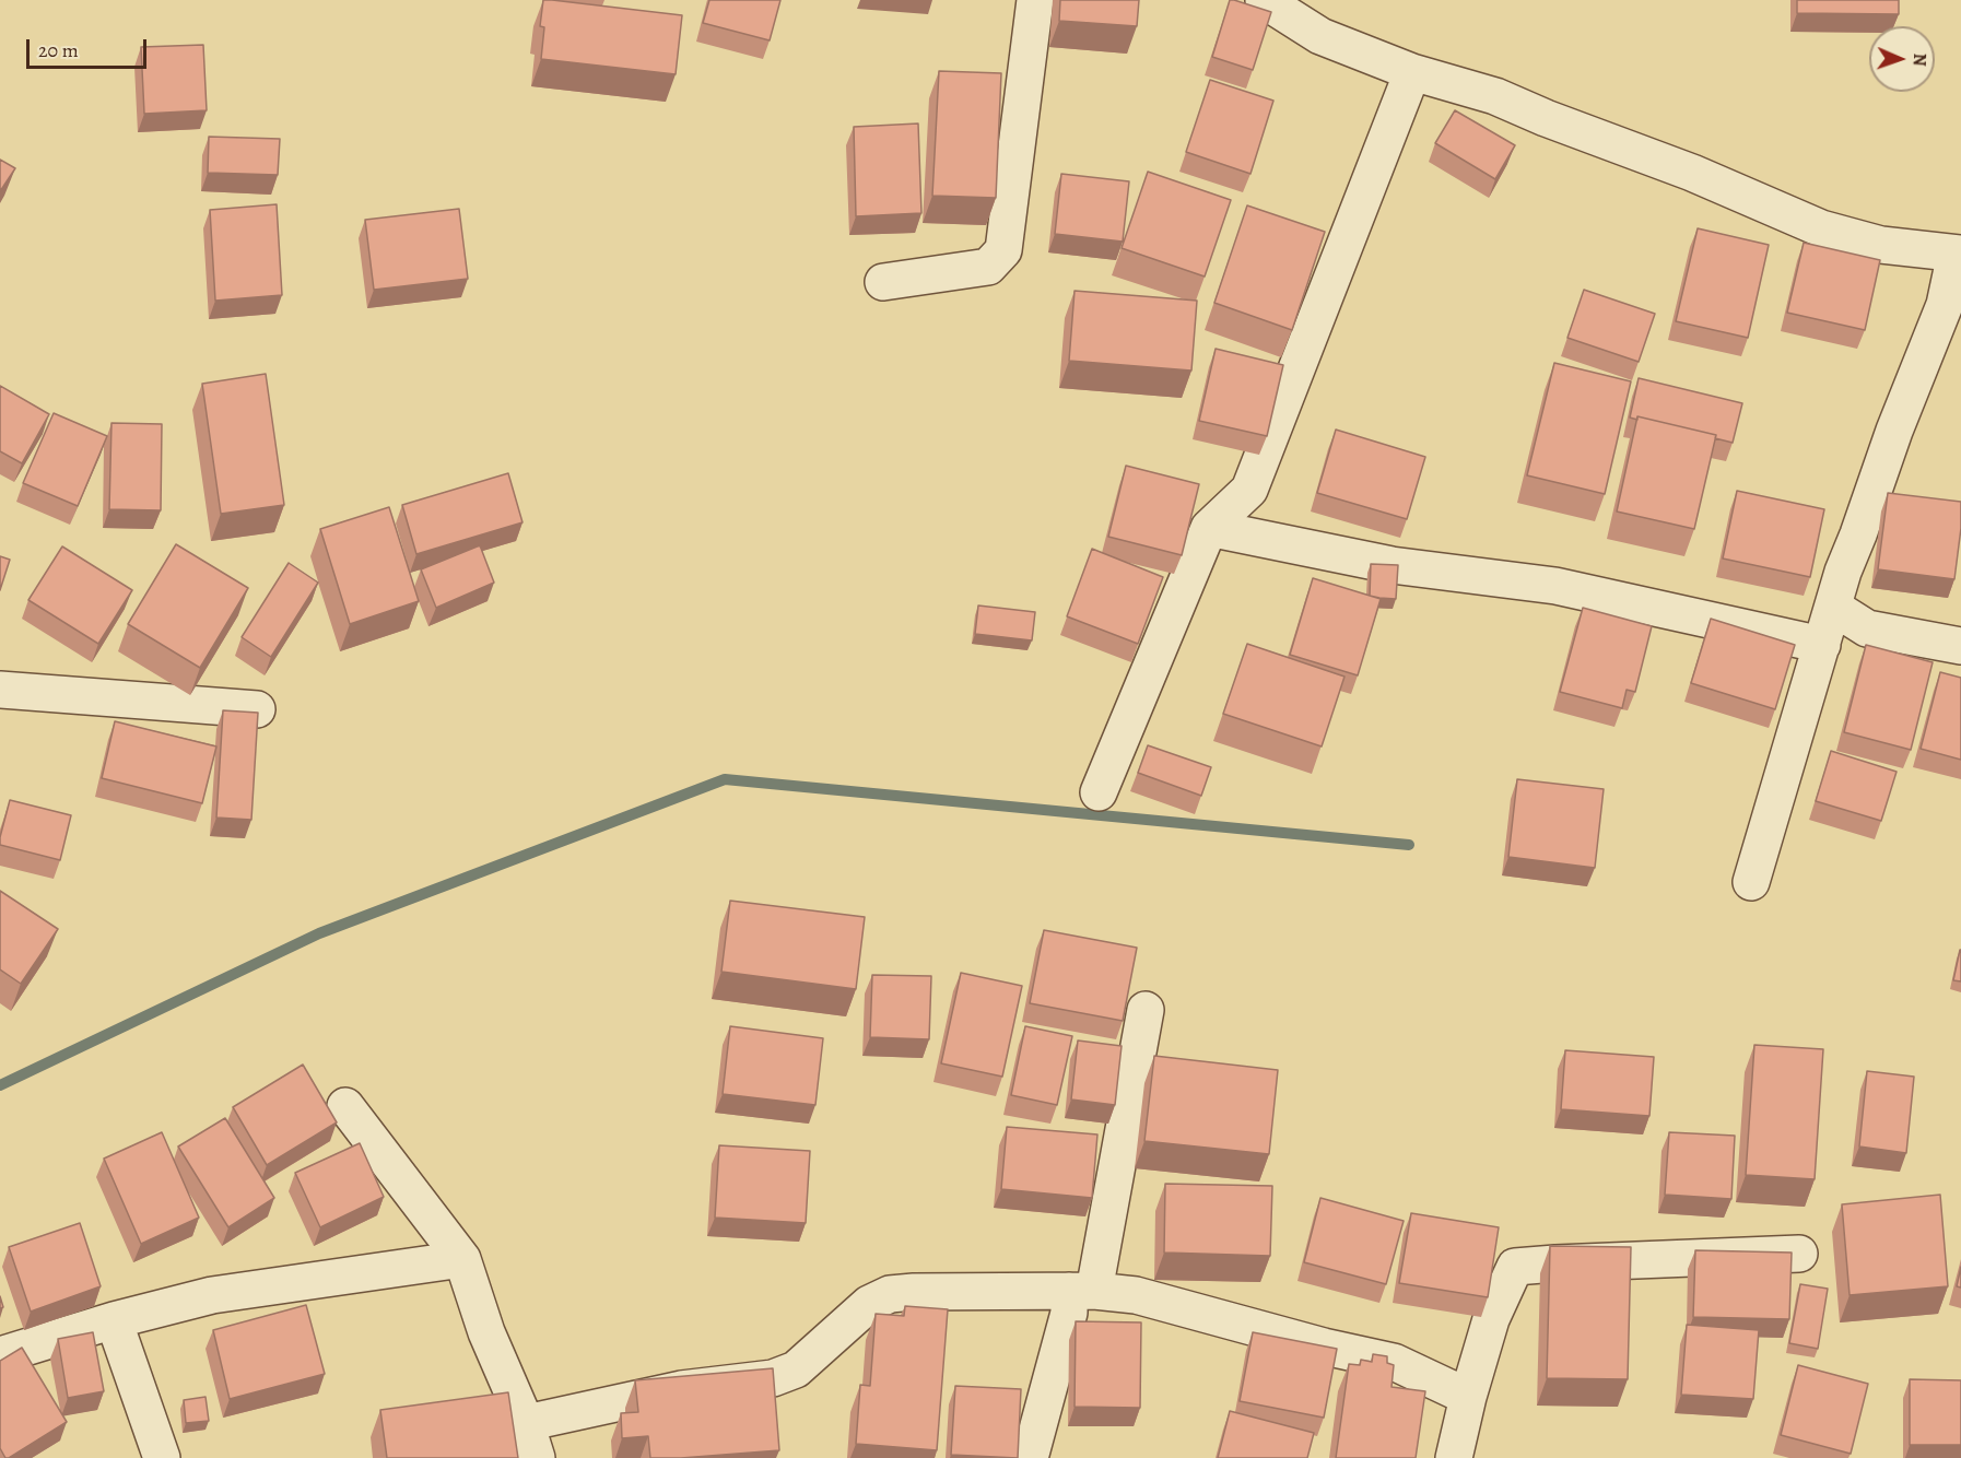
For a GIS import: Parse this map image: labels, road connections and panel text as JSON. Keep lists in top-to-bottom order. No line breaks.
{"scale_bar":"20 m","north":"right"}
